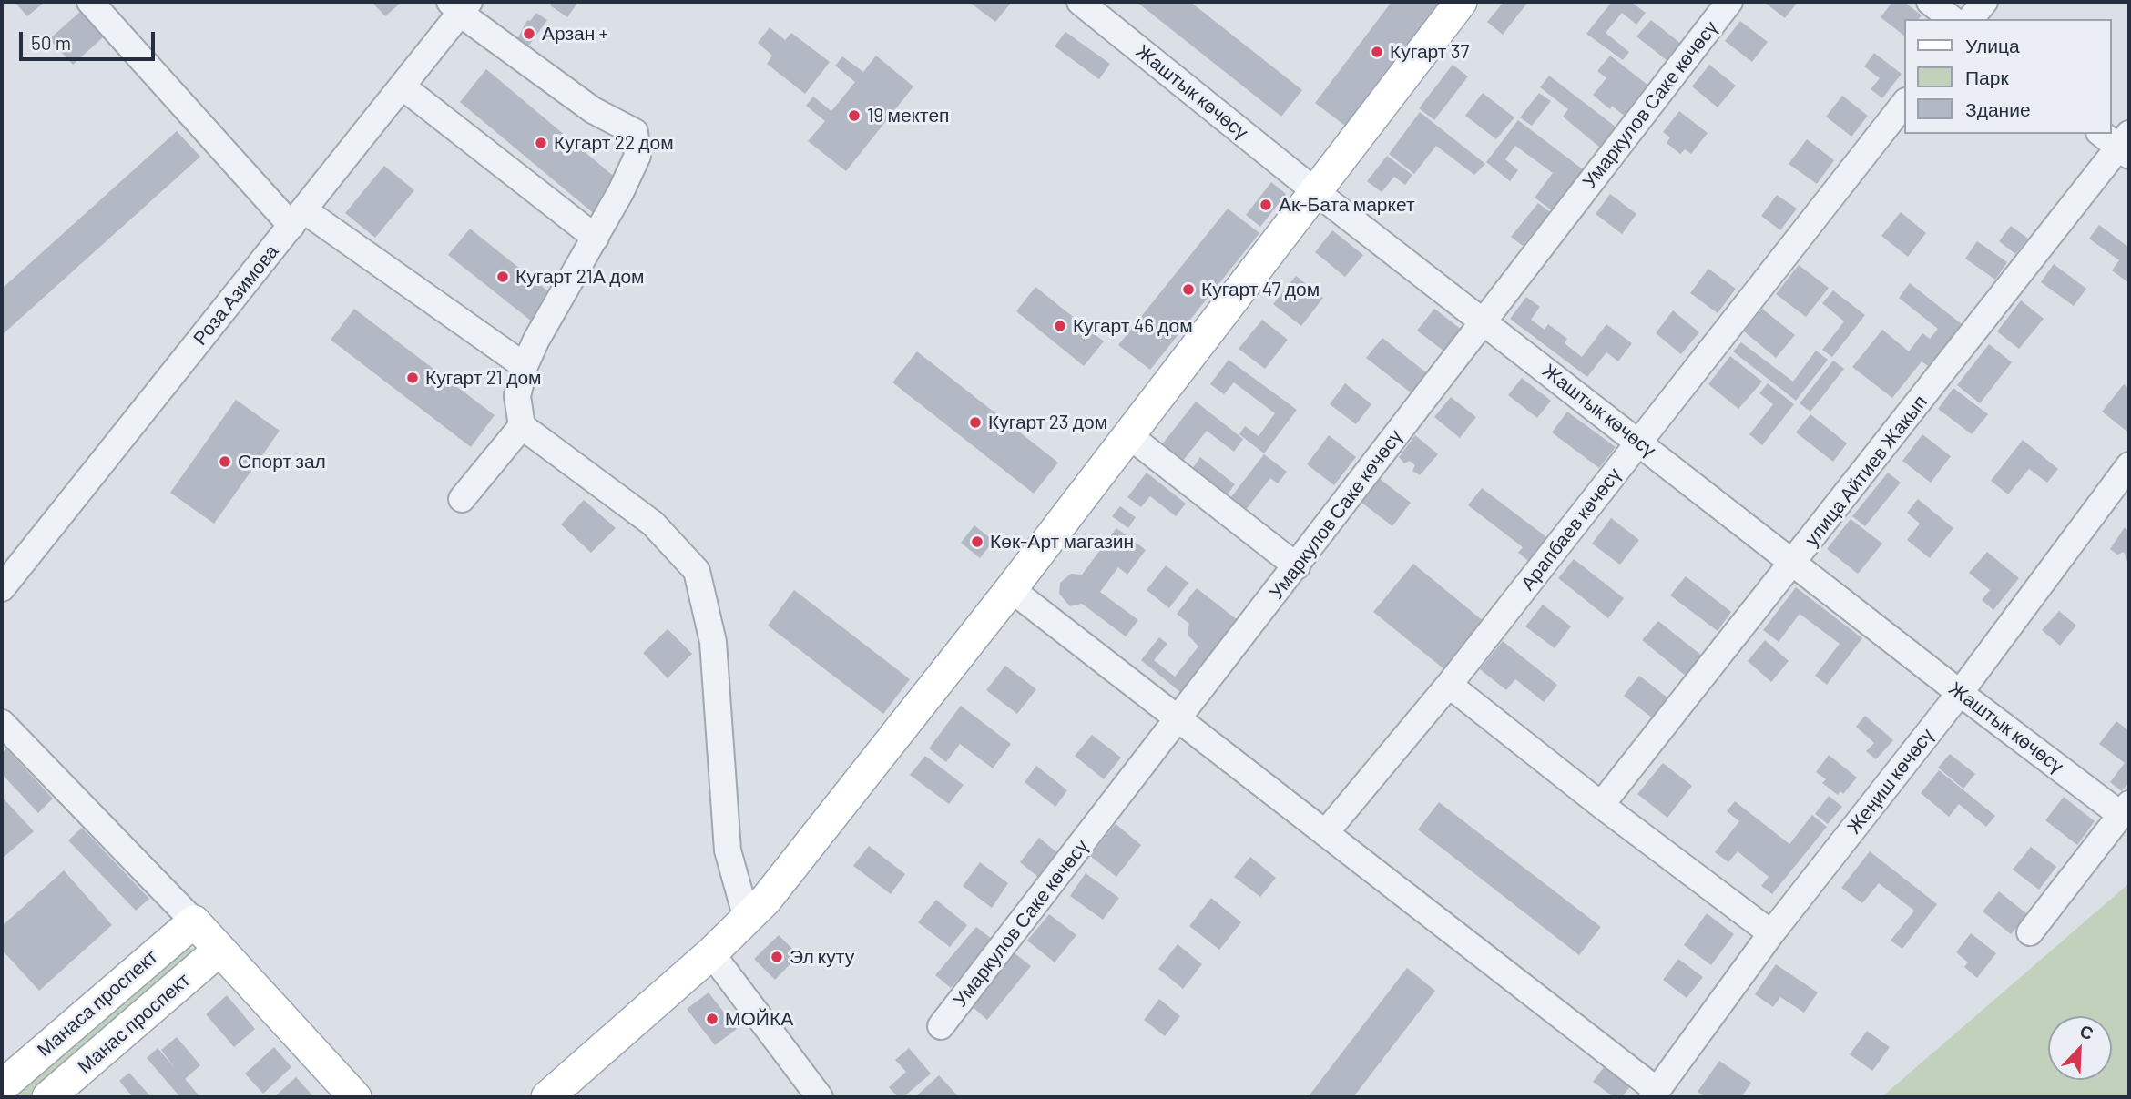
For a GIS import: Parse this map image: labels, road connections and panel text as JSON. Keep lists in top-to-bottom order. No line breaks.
{"streets":{"main road":["Манаса проспект","Манас проспект"],"street":["Жаштык көчөсү","Умаркулов Саке көчөсү","Роза Азимова","улица Айтиев Жакып","Арапбаев көчөсү","Жеңиш көчөсү"]},"crossings":[["Жаштык көчөсү","Умаркулов Саке көчөсү"],["Жаштык көчөсү","улица Айтиев Жакып"],["Жаштык көчөсү","Арапбаев көчөсү"],["Жаштык көчөсү","Жеңиш көчөсү"]],"places":["Арзан +","Кугарт 37","19 мектеп","Кугарт 22 дом","Ак-Бата маркет","Кугарт 21А дом","Кугарт 47 дом","Кугарт 46 дом","Кугарт 21 дом","Кугарт 23 дом","Спорт зал","Көк-Арт магазин","Эл куту","МОЙКА"],"legend":["Улица","Парк","Здание"],"scale_bar":"50 m","north":"top right"}
